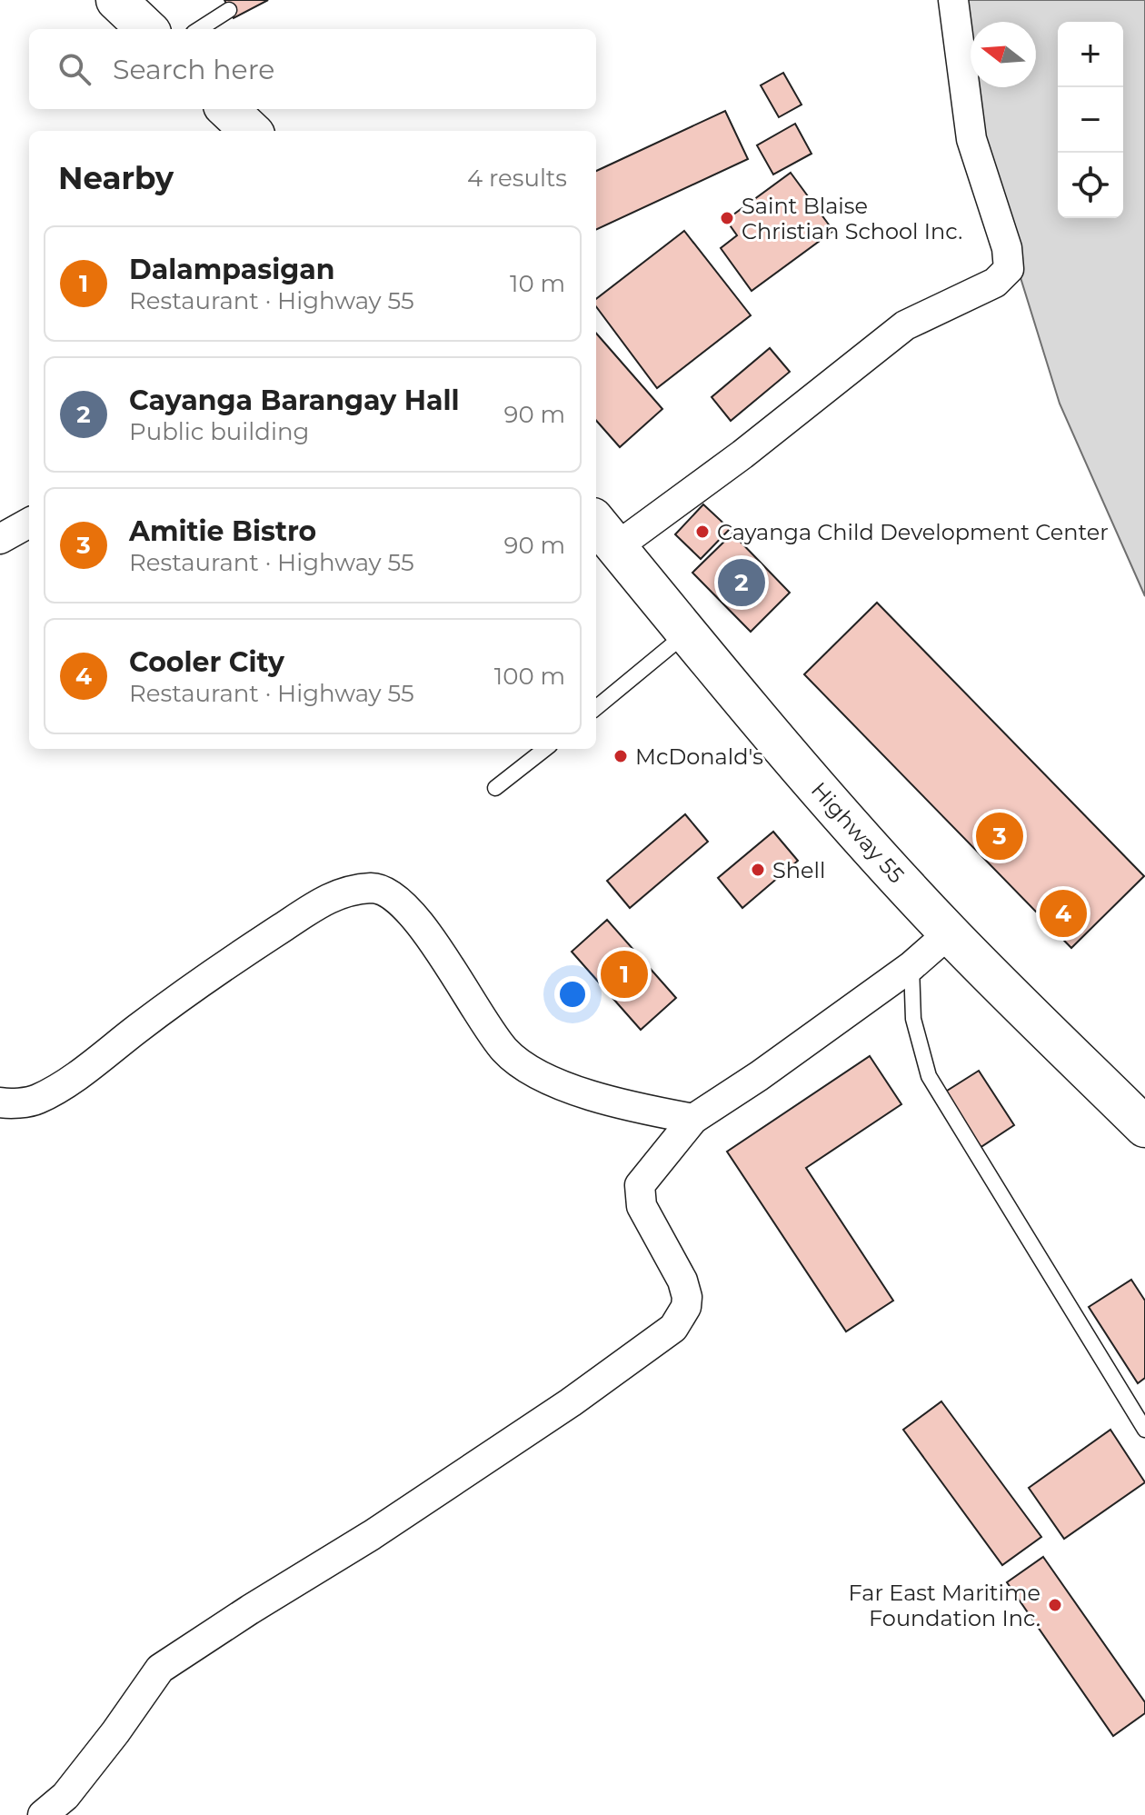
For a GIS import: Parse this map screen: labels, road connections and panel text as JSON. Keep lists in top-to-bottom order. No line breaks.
{"streets":{"highway":["Highway 55"]},"places":["Saint Blaise Christian School Inc.","Cayanga Child Development Center","McDonald's","Shell","Far East Maritime Foundation Inc."],"north":"left","page":{"map_buttons":["+","−"],"search":"Search here","heading":["Nearby","4 results"],"list":[{"mark":"1","name":"Dalampasigan","note":"Restaurant · Highway 55","value":"10 m"},{"mark":"2","name":"Cayanga Barangay Hall","note":"Public building","value":"90 m"},{"mark":"3","name":"Amitie Bistro","note":"Restaurant · Highway 55","value":"90 m"},{"mark":"4","name":"Cooler City","note":"Restaurant · Highway 55","value":"100 m"}],"pins":["2","3","4","1"]}}
